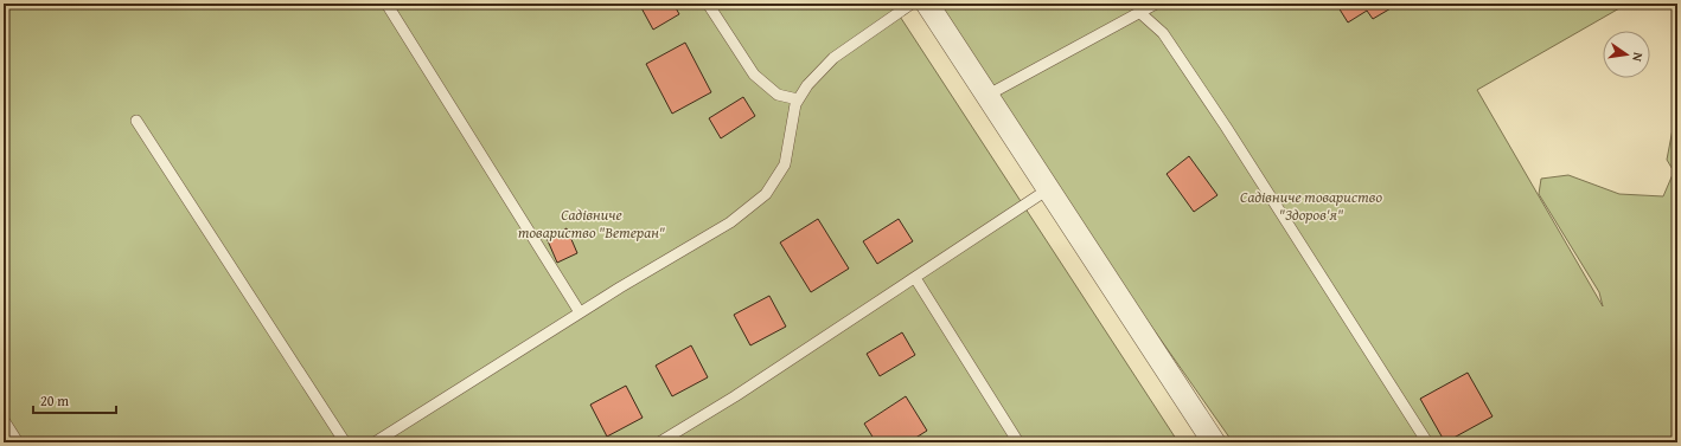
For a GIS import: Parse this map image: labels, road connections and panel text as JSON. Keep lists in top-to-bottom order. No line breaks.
{"parks":["Садівниче товариство \"Здоров'я\"","Садівниче товариство \"Ветеран\""],"scale_bar":"20 m","north":"right"}
